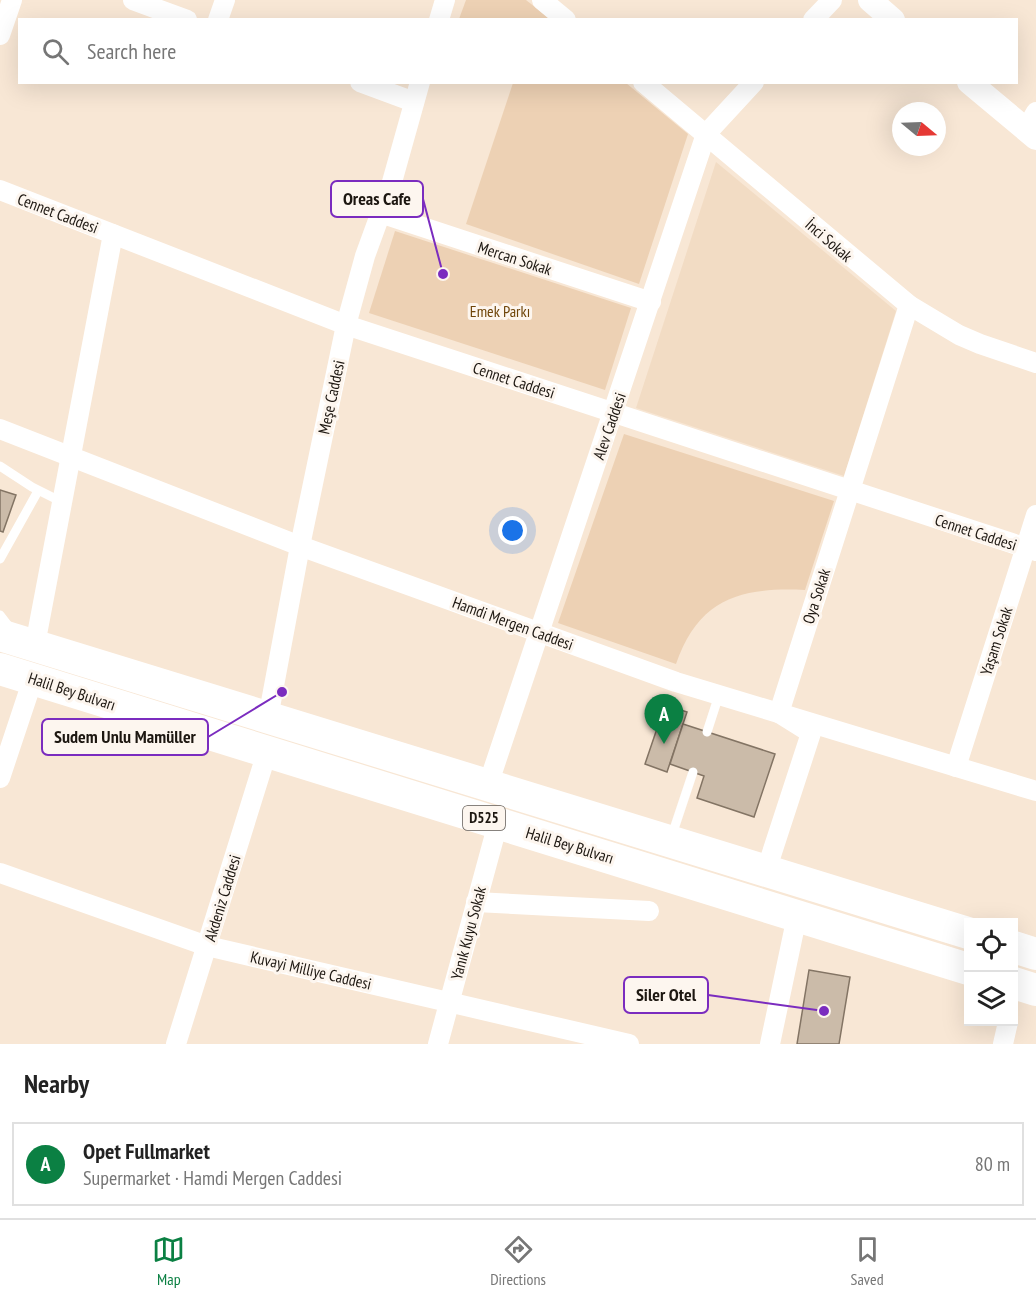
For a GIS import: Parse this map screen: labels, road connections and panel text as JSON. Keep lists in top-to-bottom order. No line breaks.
{"streets":{"highway":["Halil Bey Bulvarı","D525"],"street":["Cennet Caddesi","İnci Sokak","Mercan Sokak","Meşe Caddesi","Alev Caddesi","Oya Sokak","Hamdi Mergen Caddesi","Yaşam Sokak","Akdeniz Caddesi","Yanık Kuyu Sokak","Kuvayi Milliye Caddesi"]},"crossings":[["Cennet Caddesi","Meşe Caddesi"],["Cennet Caddesi","Alev Caddesi"],["Cennet Caddesi","Oya Sokak"],["Cennet Caddesi","Yaşam Sokak"],["İnci Sokak","Alev Caddesi"],["İnci Sokak","Oya Sokak"],["Mercan Sokak","Meşe Caddesi"],["Mercan Sokak","Alev Caddesi"],["Meşe Caddesi","Hamdi Mergen Caddesi"],["Meşe Caddesi","Halil Bey Bulvarı"],["Alev Caddesi","Hamdi Mergen Caddesi"],["Alev Caddesi","Halil Bey Bulvarı"],["Oya Sokak","Hamdi Mergen Caddesi"],["Hamdi Mergen Caddesi","Yaşam Sokak"],["Halil Bey Bulvarı","Akdeniz Caddesi"],["Halil Bey Bulvarı","Yanık Kuyu Sokak"],["Akdeniz Caddesi","Kuvayi Milliye Caddesi"],["Yanık Kuyu Sokak","Kuvayi Milliye Caddesi"]],"parks":["Emek Parkı"],"places":["Oreas Cafe","Sudem Unlu Mamüller","Siler Otel"],"north":"right","page":{"search":"Search here","pins":"A","heading":"Nearby","list":[{"mark":"A","name":"Opet Fullmarket","note":"Supermarket · Hamdi Mergen Caddesi","value":"80 m"}],"nav":["Map","Directions","Saved"]}}
